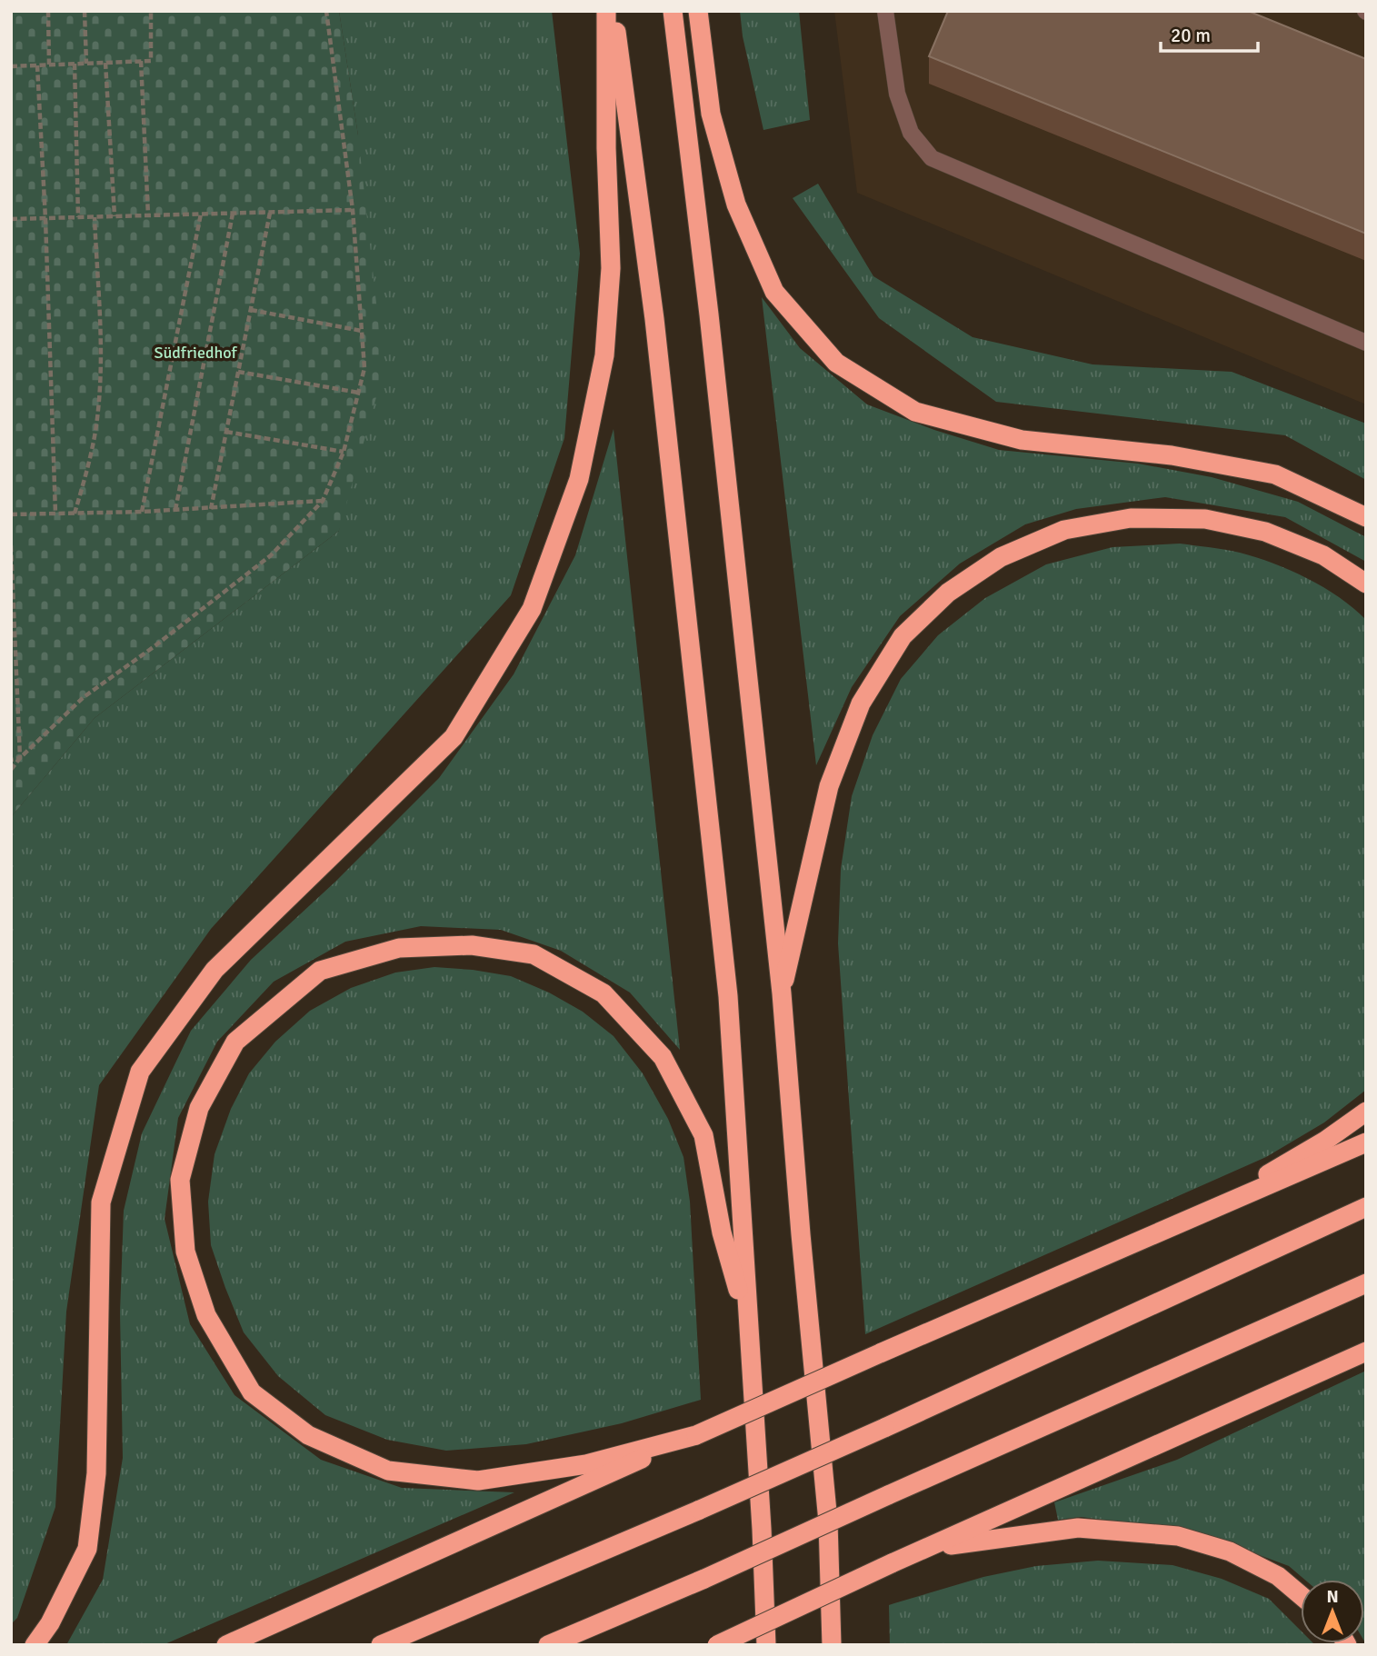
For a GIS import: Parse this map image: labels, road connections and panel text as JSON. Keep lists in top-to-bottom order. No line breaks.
{"parks":["Südfriedhof"],"scale_bar":"20 m","north":"top"}
